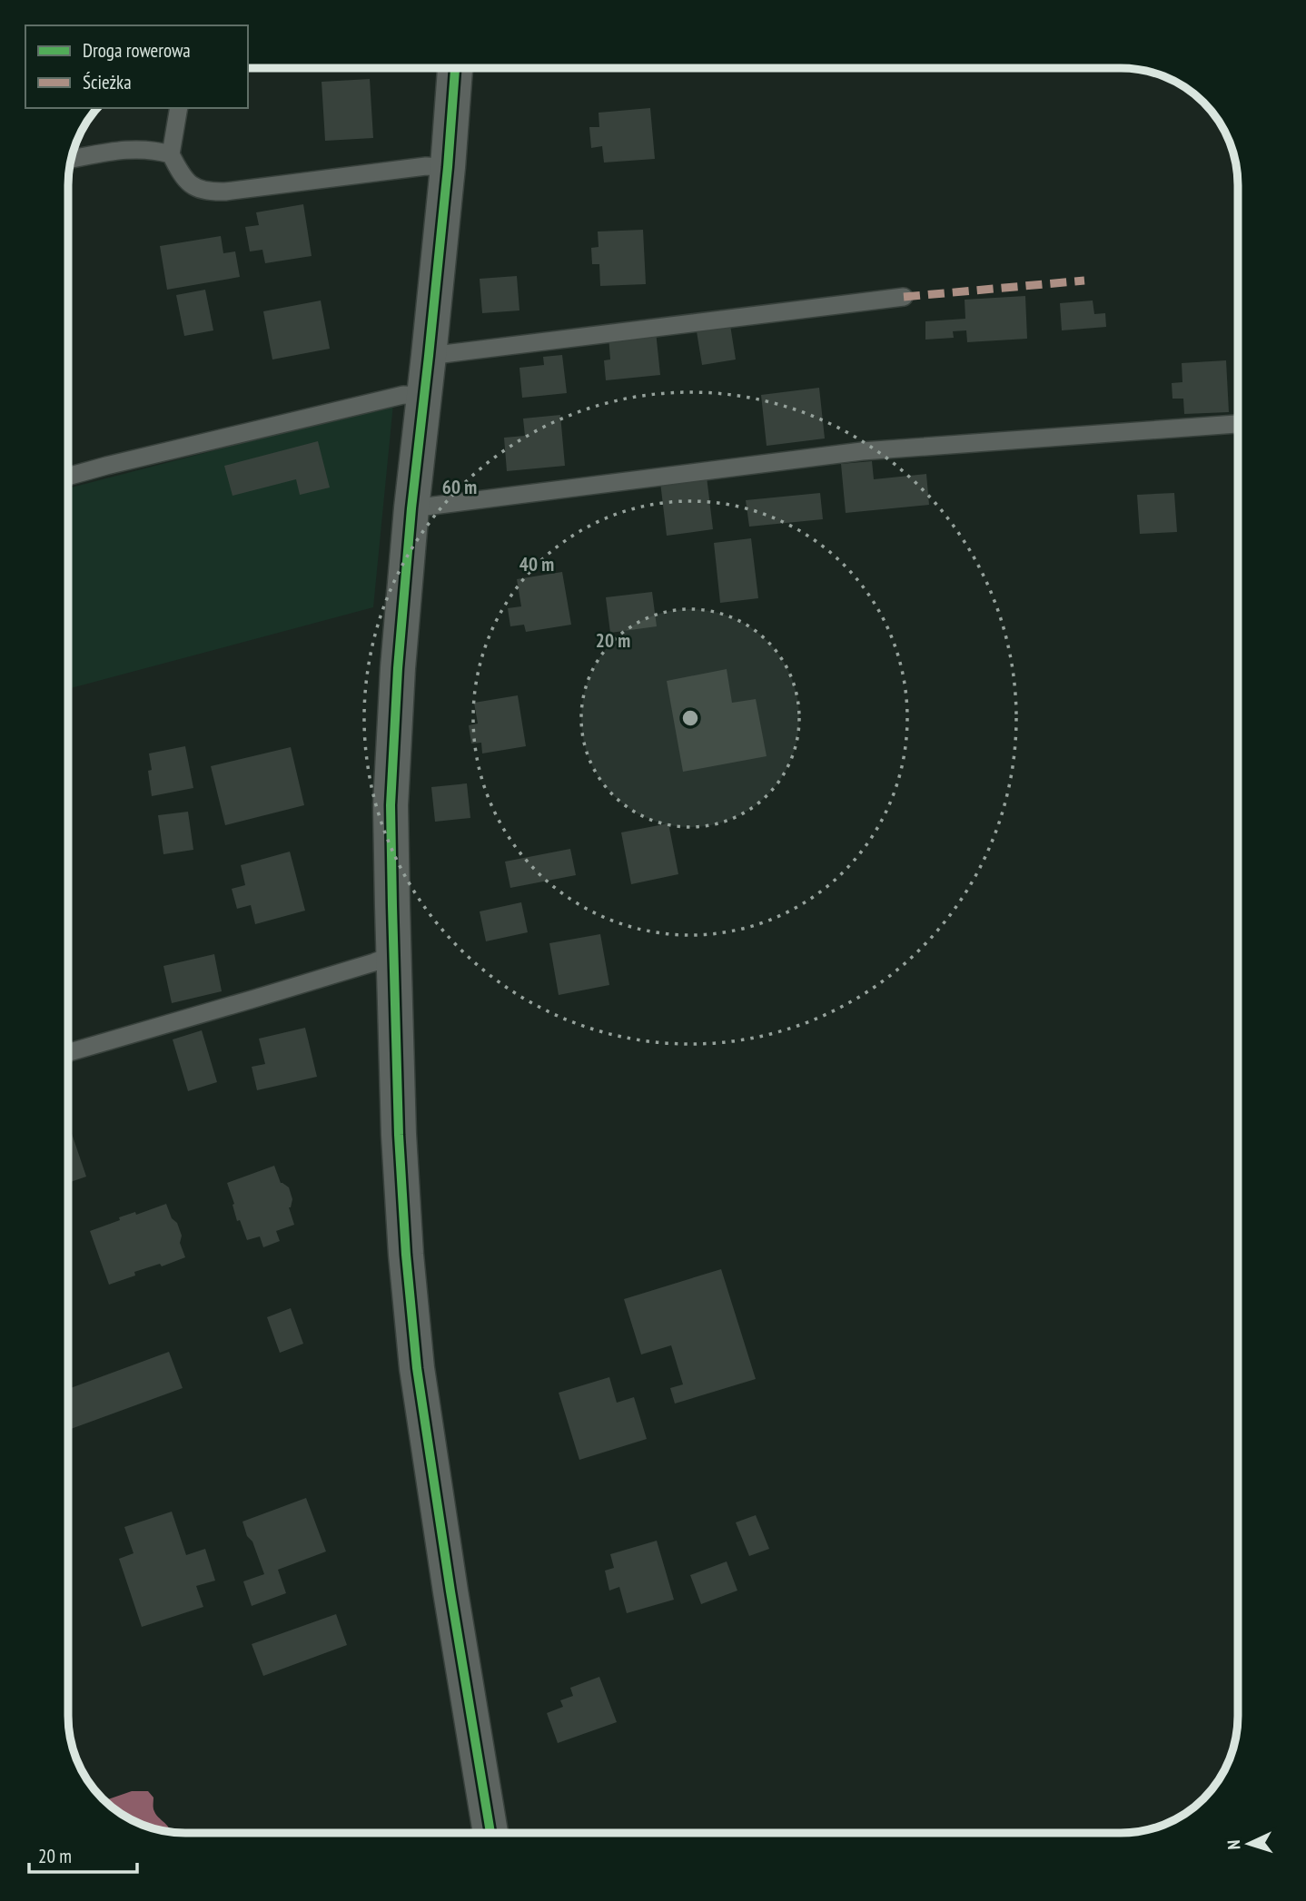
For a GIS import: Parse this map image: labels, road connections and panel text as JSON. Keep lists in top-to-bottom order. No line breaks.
{"legend":["Droga rowerowa","Ścieżka"],"scale_bar":"20 m","north":"left","rings":["60 m","40 m","20 m"]}
